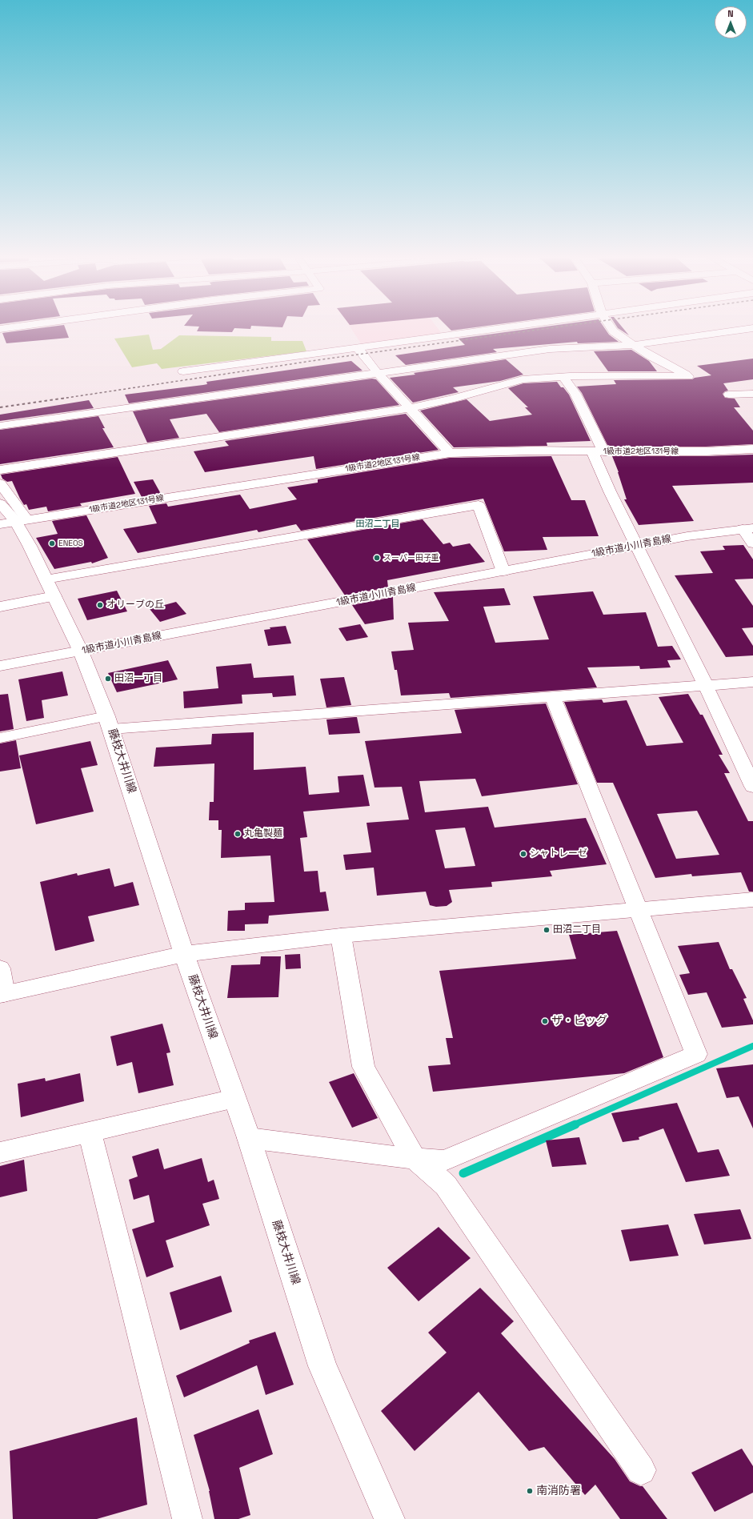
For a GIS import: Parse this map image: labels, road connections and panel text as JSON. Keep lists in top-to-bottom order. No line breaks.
{"streets":{"street":["1級市道2地区131号線","1級市道小川青島線","藤枝大井川線"]},"crossings":[["1級市道2地区131号線","藤枝大井川線"],["1級市道小川青島線","藤枝大井川線"]],"districts":["田沼二丁目"],"places":["ENEOS","スーパー田子重","オリーブの丘","田沼一丁目","丸亀製麺","シャトレーゼ","田沼二丁目","ザ・ビッグ","南消防署"],"north":"top"}
